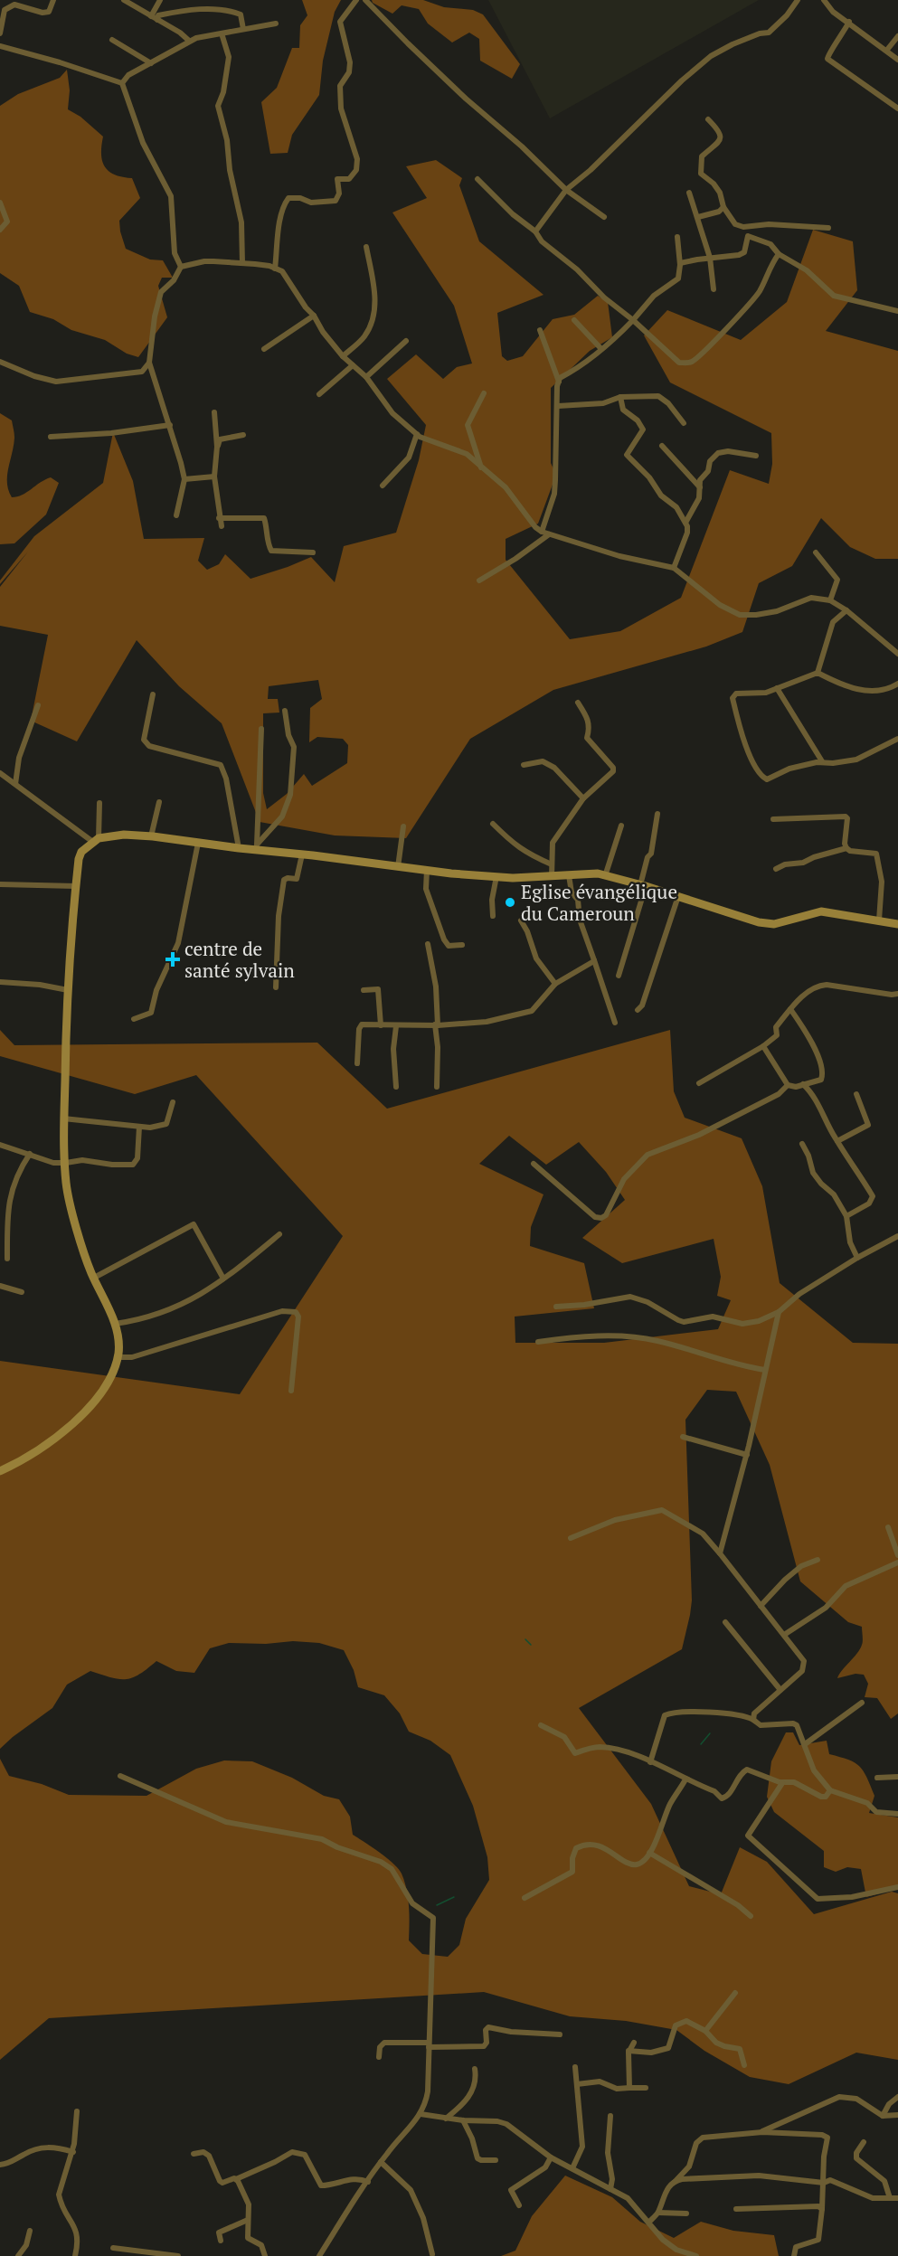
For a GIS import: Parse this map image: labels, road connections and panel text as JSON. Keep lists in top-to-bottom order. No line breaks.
{"places":{"other":["Eglise évangélique du Cameroun"],"health":["centre de santé sylvain"]}}
